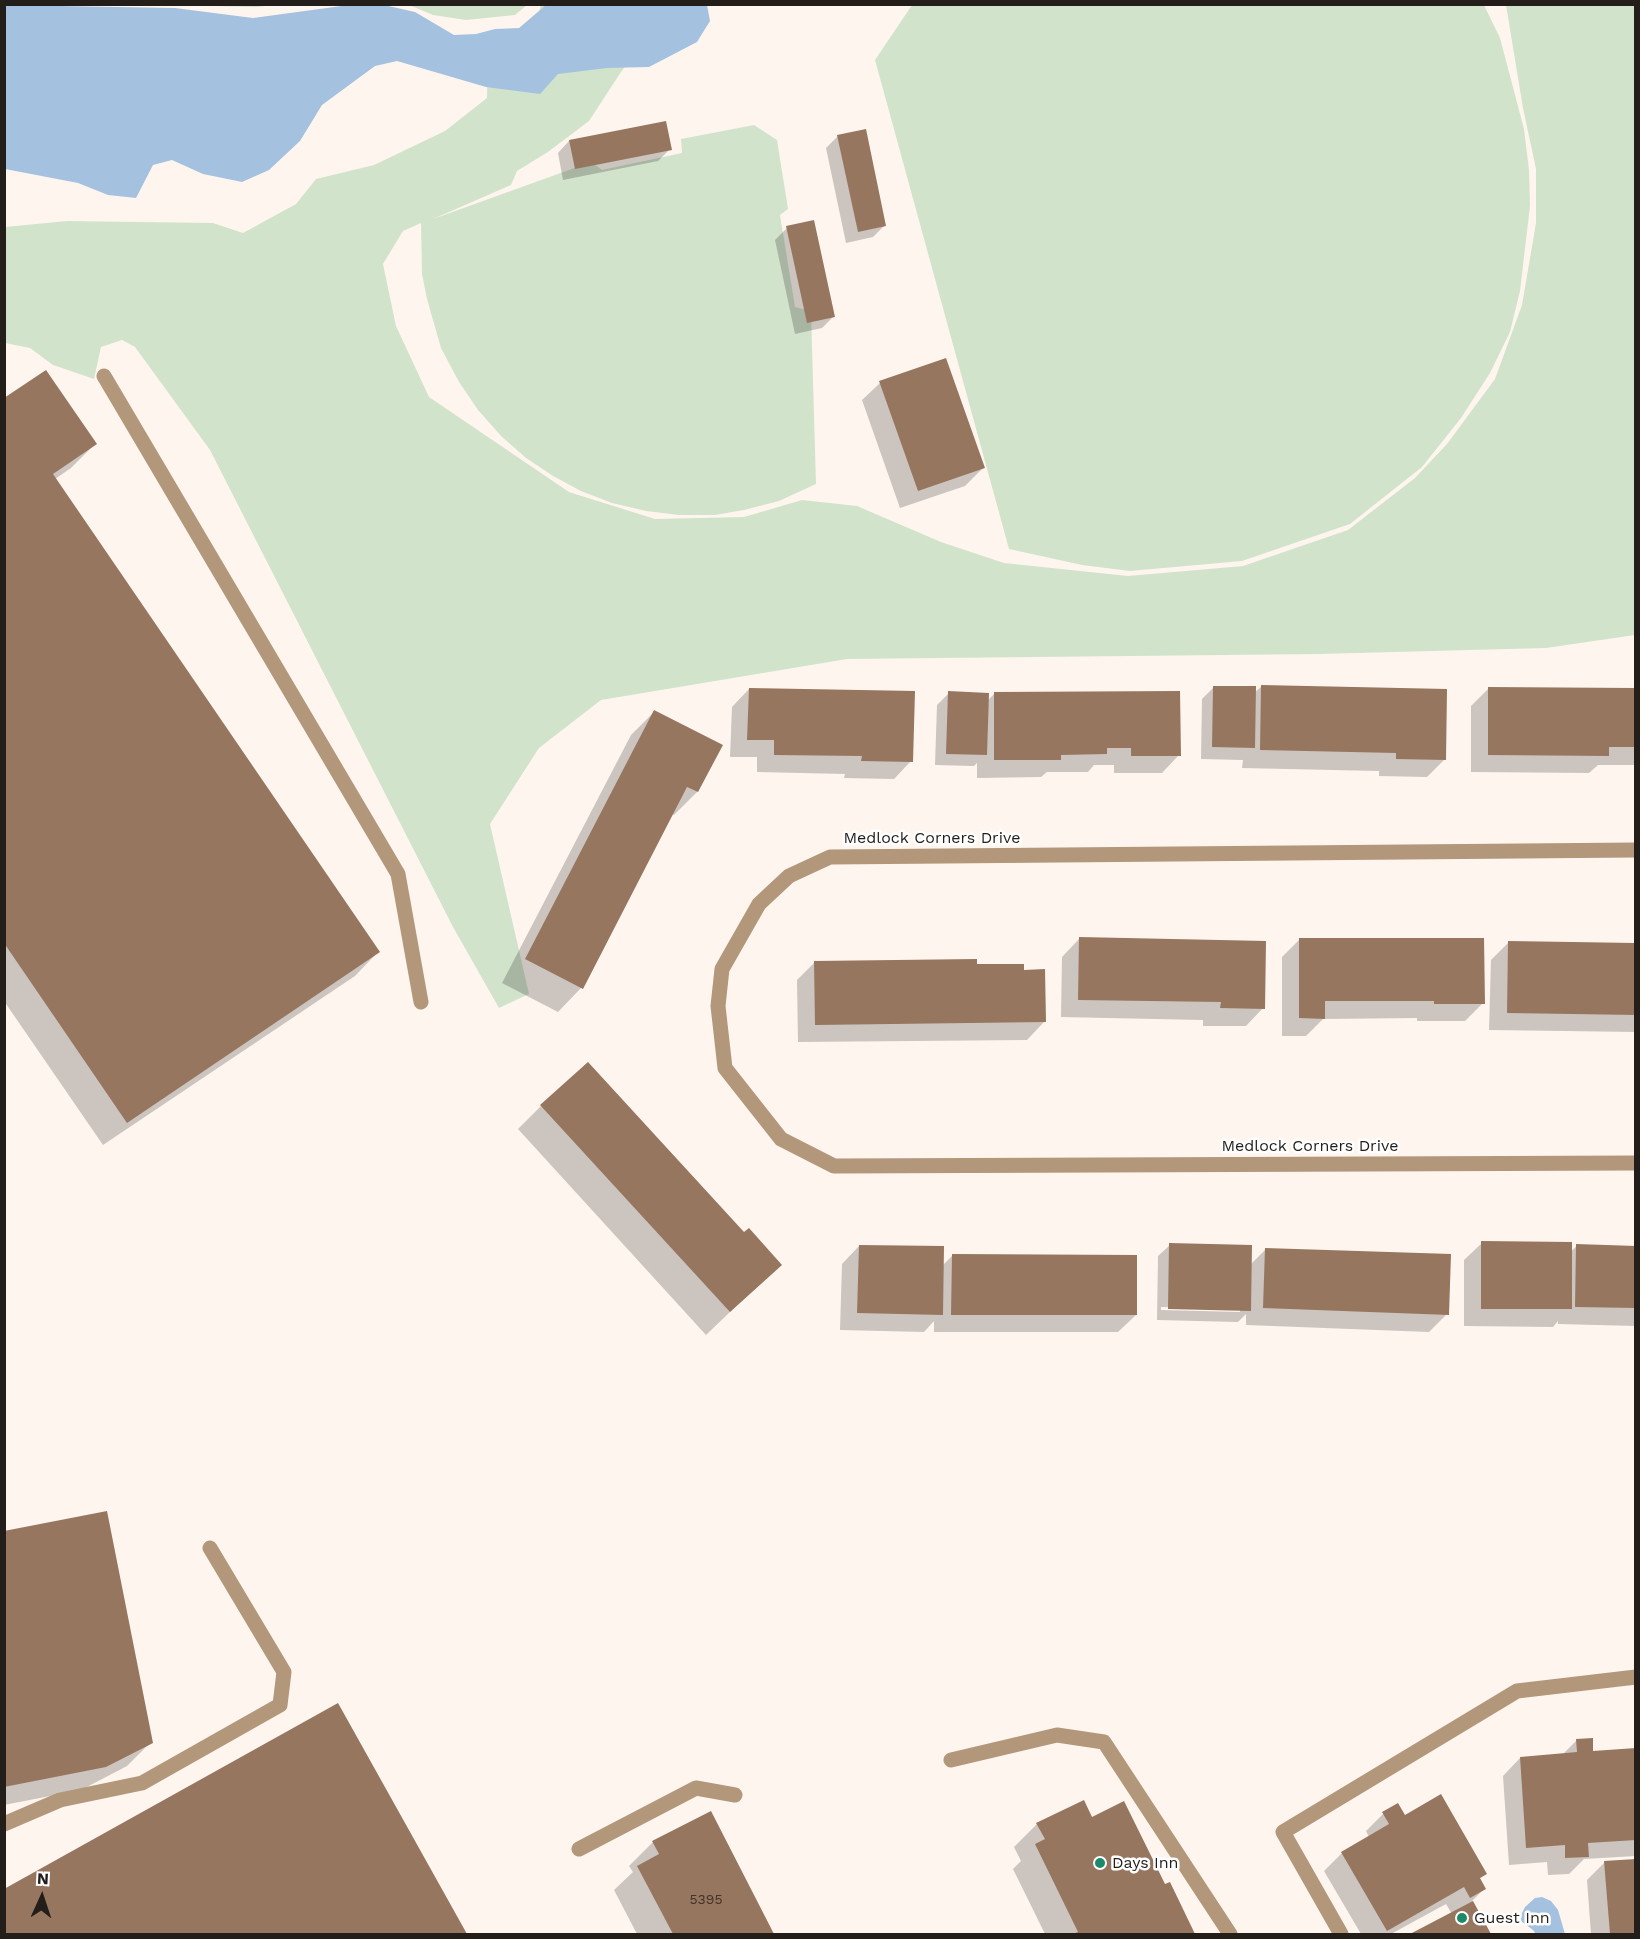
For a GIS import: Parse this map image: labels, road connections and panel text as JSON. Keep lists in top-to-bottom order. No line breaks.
{"streets":{"street":["Medlock Corners Drive"]},"places":["Days Inn","Guest Inn"],"house_numbers":["5395"],"north":"top"}
